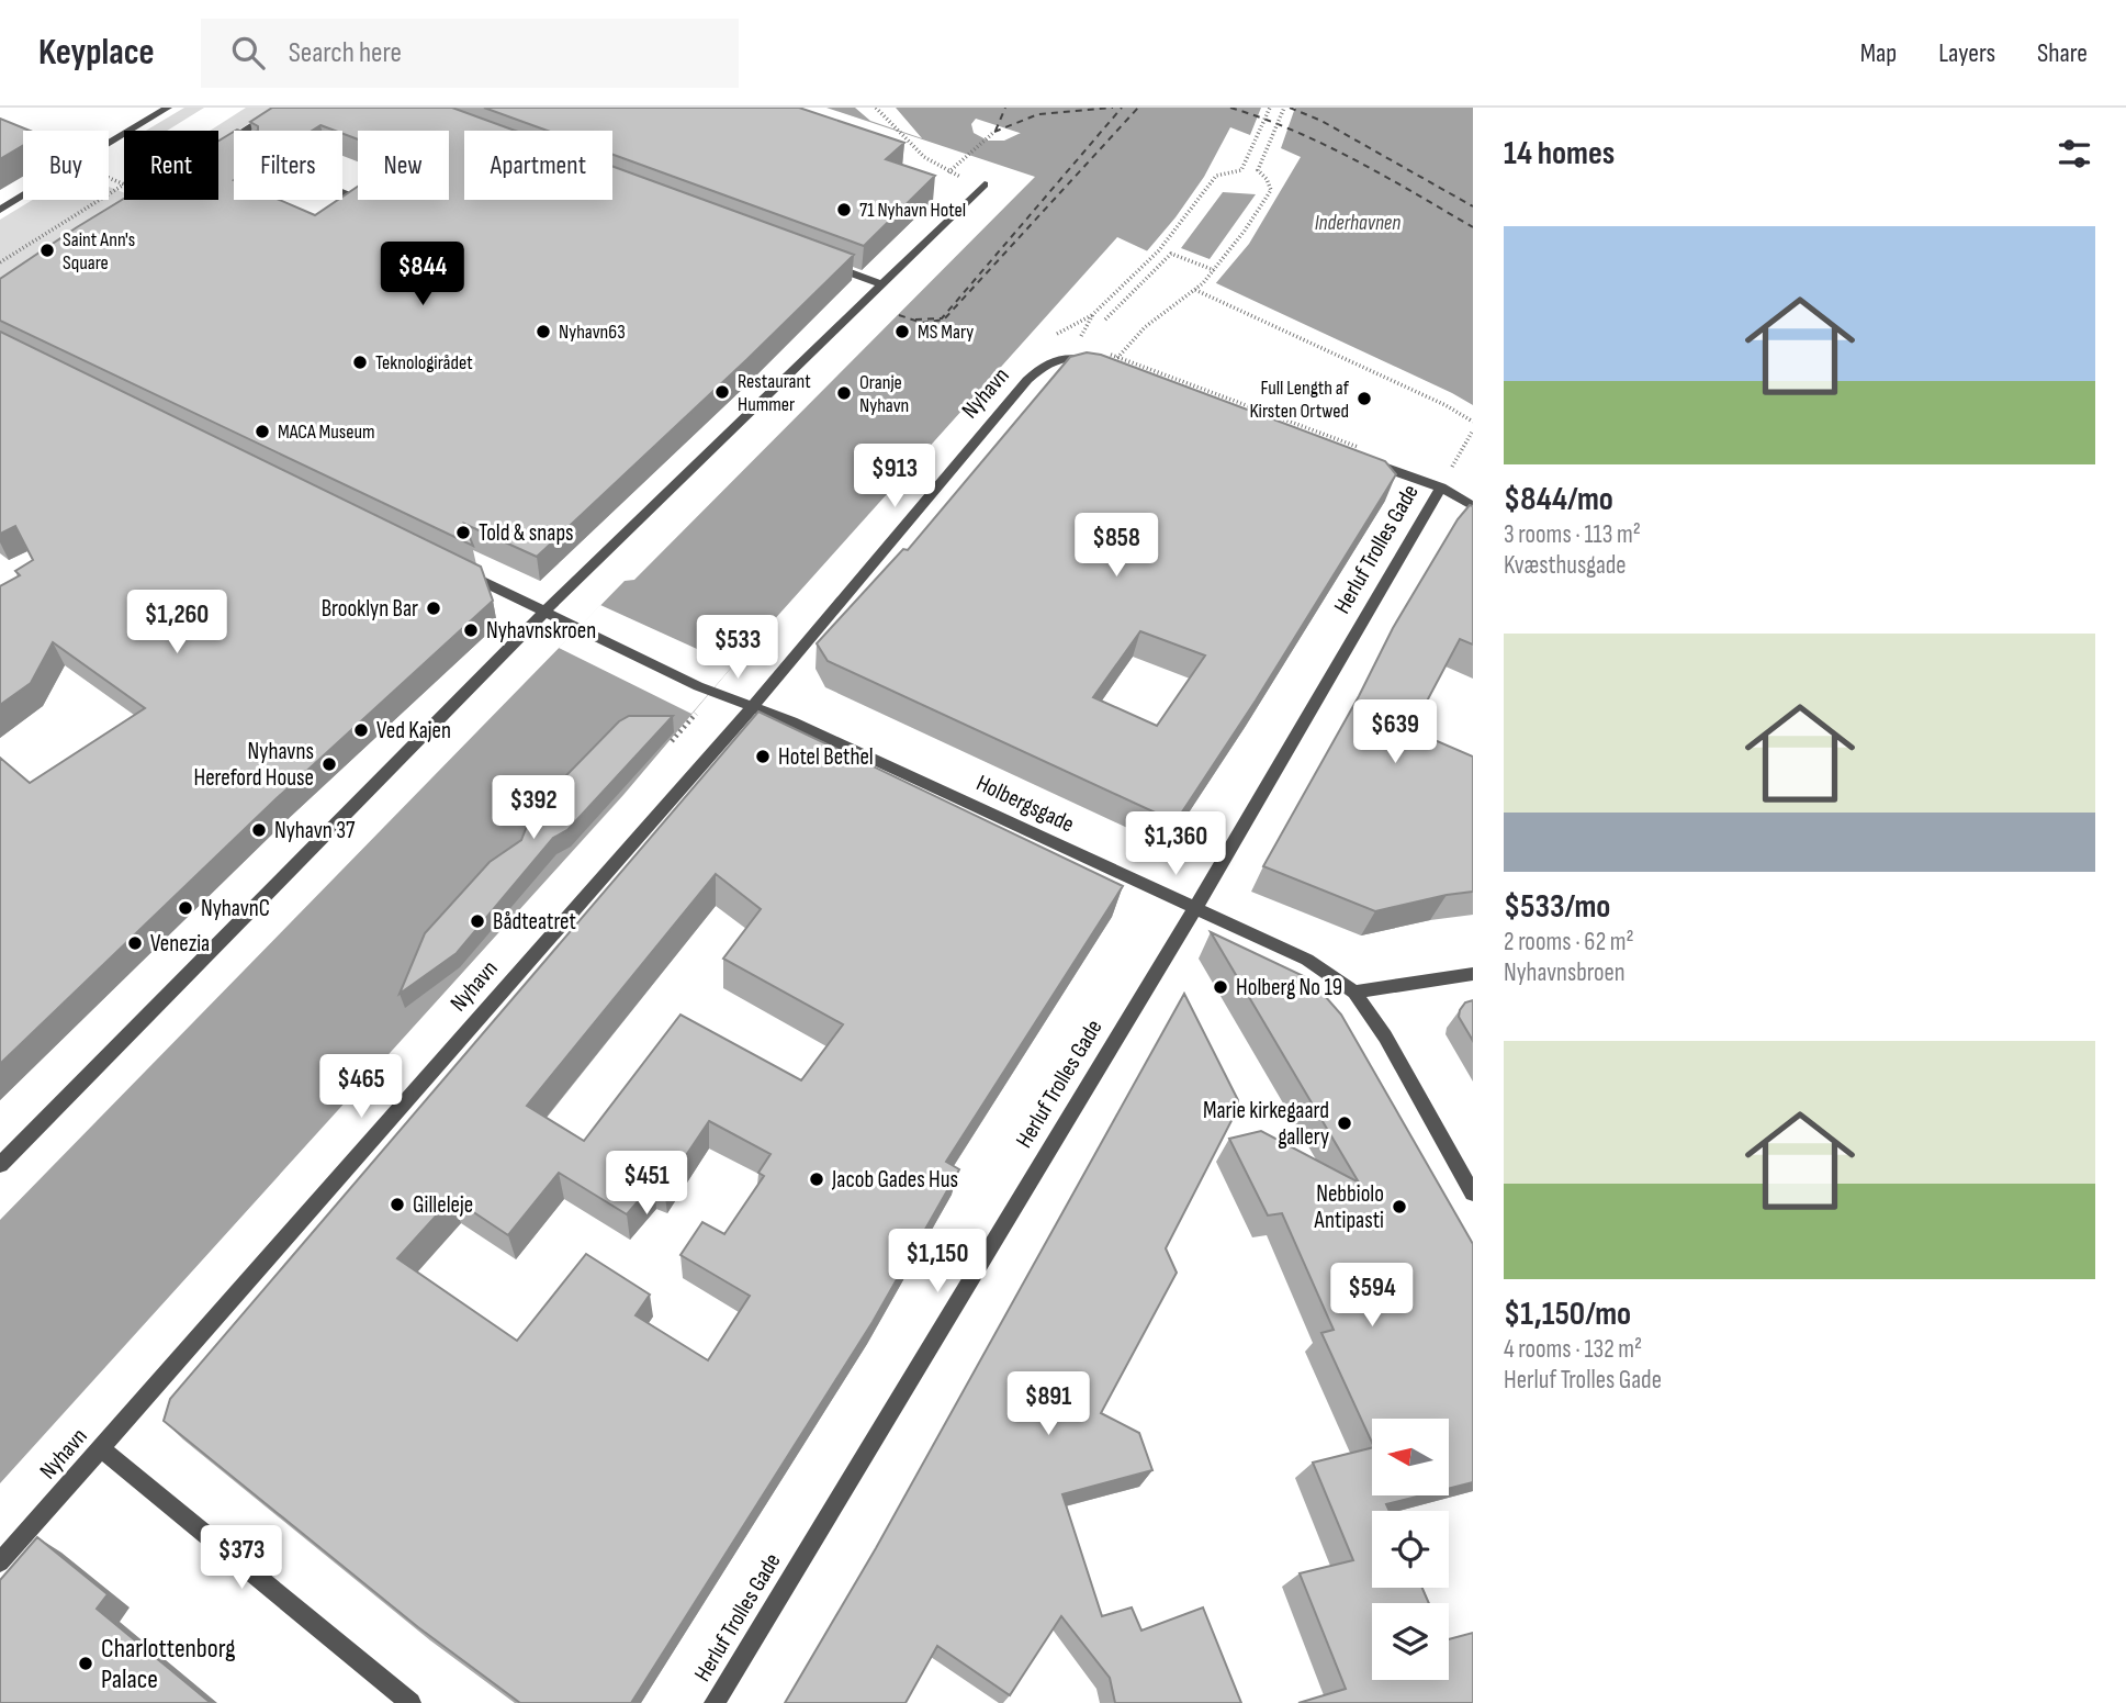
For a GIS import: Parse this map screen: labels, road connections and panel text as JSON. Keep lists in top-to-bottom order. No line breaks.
{"streets":{"street":["Nyhavn","Herluf Trolles Gade","Holbergsgade"]},"crossings":[["Nyhavn","Holbergsgade"],["Herluf Trolles Gade","Holbergsgade"]],"water":["Inderhavnen"],"places":["71 Nyhavn Hotel","Saint Ann's Square","Nyhavn63","MS Mary","Teknologirådet","Restaurant Hummer","Oranje Nyhavn","Full Length af Kirsten Ortwed","MACA Museum","Told & snaps","Brooklyn Bar","Nyhavnskroen","Ved Kajen","Hotel Bethel","Nyhavns Hereford House","Nyhavn 37","NyhavnC","Bådteatret","Venezia","Holberg No 19","Marie kirkegaard gallery","Jacob Gades Hus","Gilleleje","Nebbiolo Antipasti","Charlottenborg Palace"],"north":"left","page":{"header":"Keyplace","search":"Search here","nav":["Map","Layers","Share"],"heading":"14 homes","chip":["Buy","Rent","Filters","New","Apartment"],"list":[{"name":"$844/mo","note":"3 rooms · 113 m² · Kvæsthusgade"},{"name":"$533/mo","note":"2 rooms · 62 m² · Nyhavnsbroen"},{"name":"$1,150/mo","note":"4 rooms · 132 m² · Herluf Trolles Gade"}],"price":["$844","$913","$858","$1,260","$533","$639","$392","$1,360","$465","$451","$1,150","$594","$891","$373"]}}
